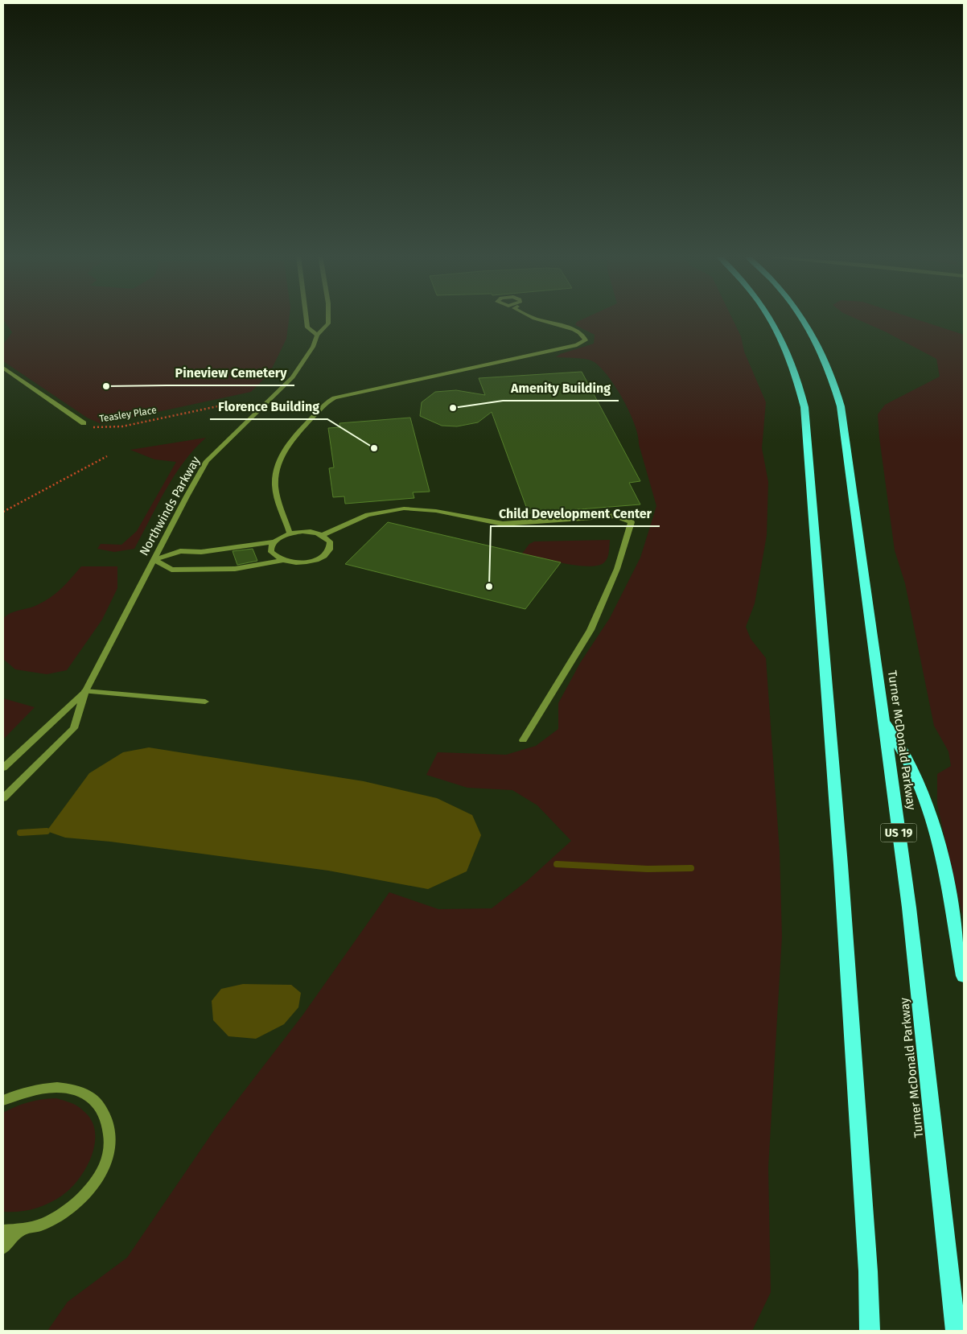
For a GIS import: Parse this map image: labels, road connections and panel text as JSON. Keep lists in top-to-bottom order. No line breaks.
{"streets":{"highway":["Turner McDonald Parkway","US 19"],"street":["Teasley Place","Northwinds Parkway"]},"places":["Pineview Cemetery","Amenity Building","Florence Building","Child Development Center"]}
